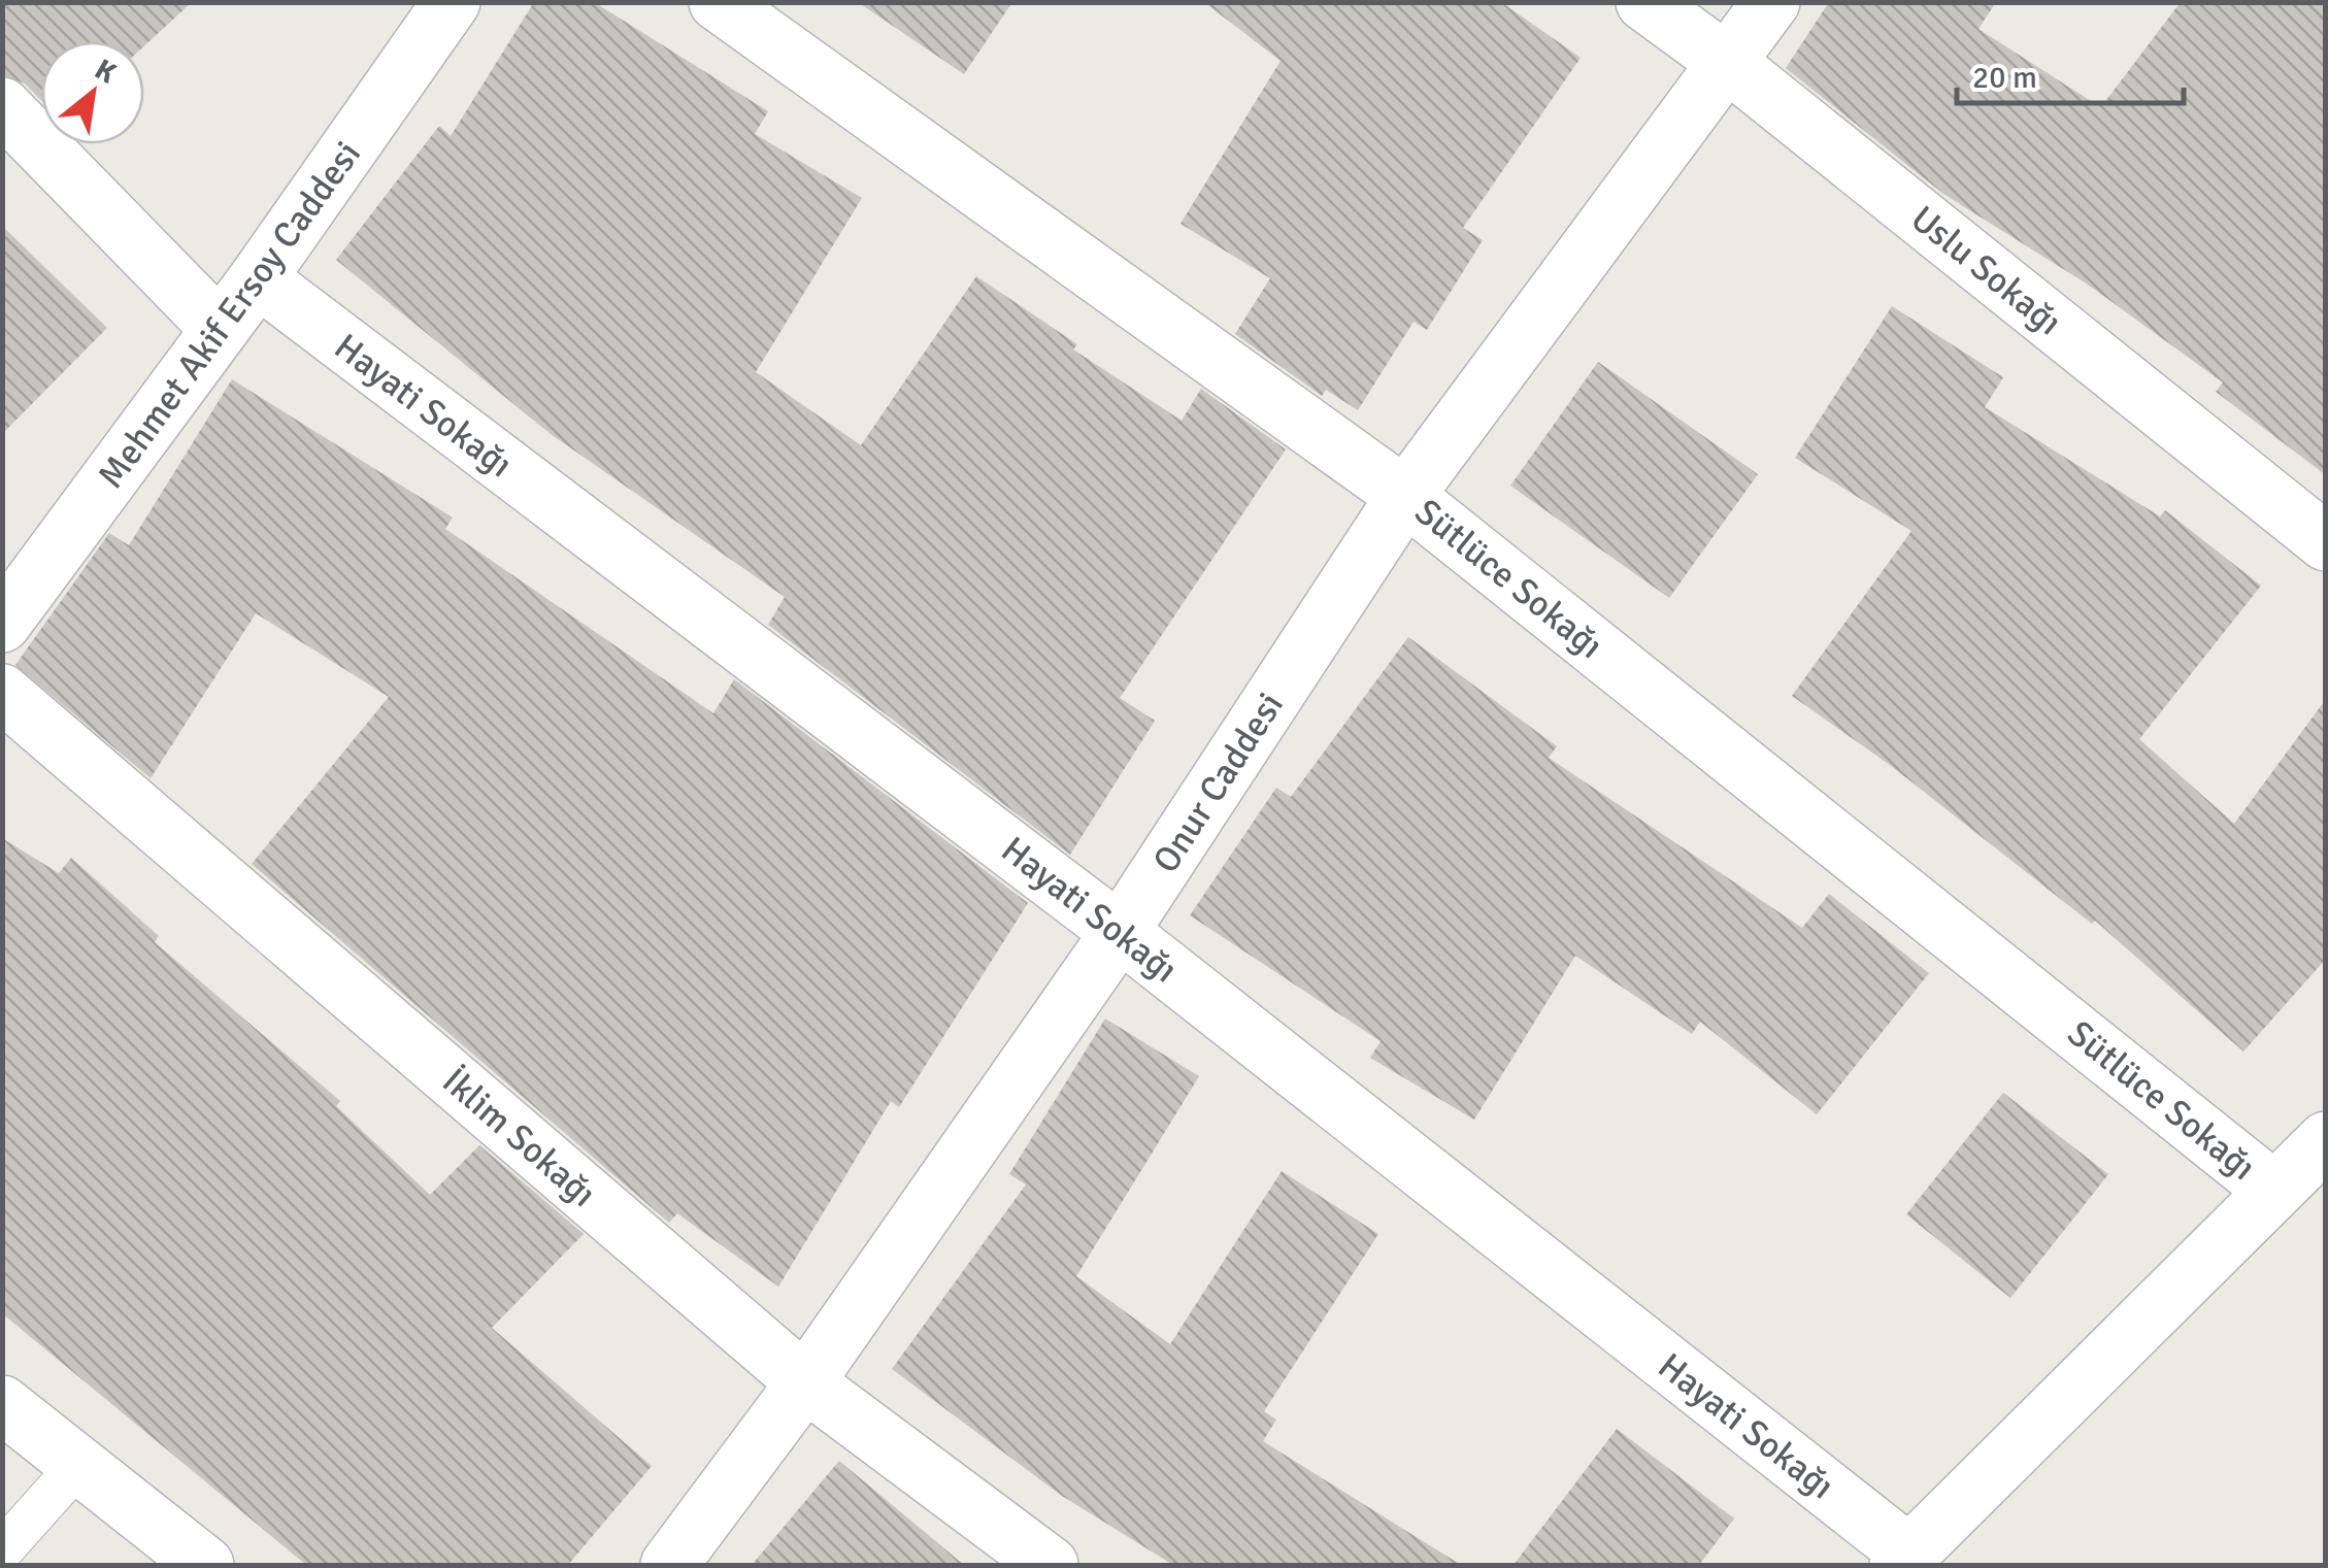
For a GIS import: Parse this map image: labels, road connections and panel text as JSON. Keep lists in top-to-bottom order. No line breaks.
{"streets":{"street":["Uslu Sokağı","Mehmet Akif Ersoy Caddesi","Hayati Sokağı","Sütlüce Sokağı","Onur Caddesi","İklim Sokağı"]},"crossings":[["Uslu Sokağı","Onur Caddesi"],["Mehmet Akif Ersoy Caddesi","Hayati Sokağı"],["Hayati Sokağı","Onur Caddesi"],["Sütlüce Sokağı","Onur Caddesi"],["Onur Caddesi","İklim Sokağı"]],"scale_bar":"20 m","north":"top right"}
